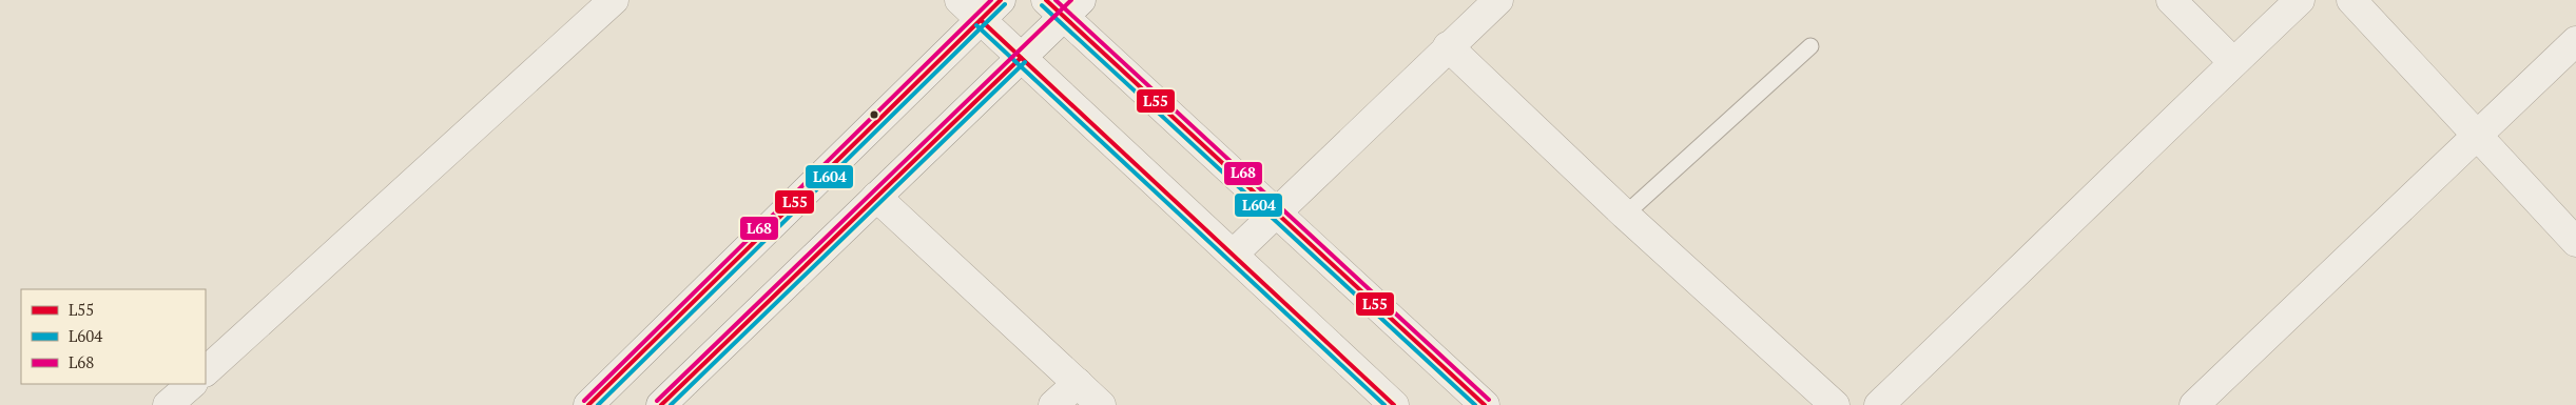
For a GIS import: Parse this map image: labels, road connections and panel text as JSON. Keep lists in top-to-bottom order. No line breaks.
{"lines":["transit line L55","transit line L68","transit line L604"],"legend":["L55","L604","L68"]}
